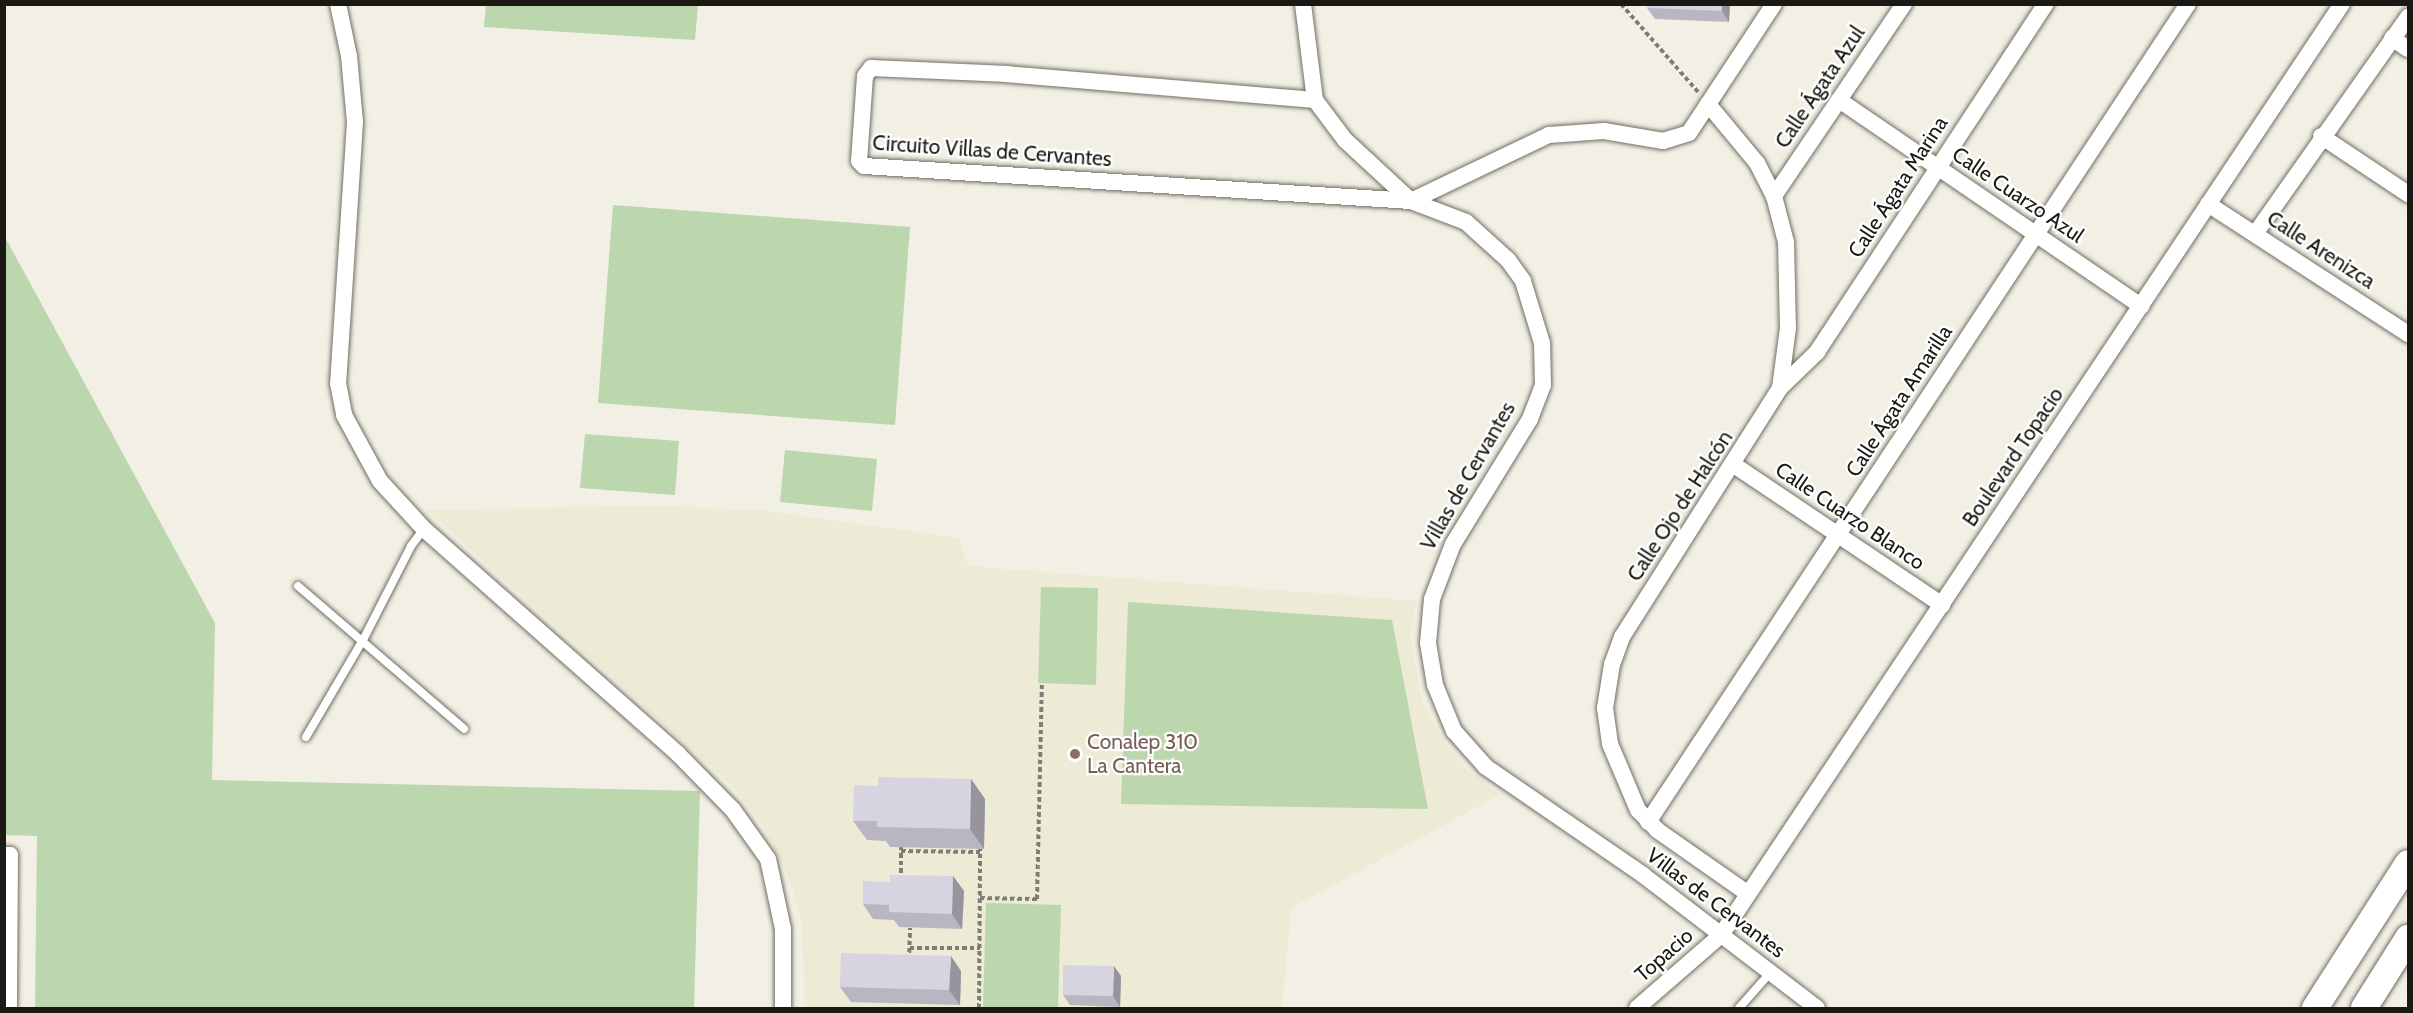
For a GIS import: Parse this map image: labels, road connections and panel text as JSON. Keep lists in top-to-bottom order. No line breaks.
{"streets":{"street":["Calle Ágata Azul","Circuito Villas de Cervantes","Calle Ágata Marina","Calle Cuarzo Azul","Calle Arenizca","Calle Ágata Amarilla","Boulevard Topacio","Villas de Cervantes","Calle Ojo de Halcón","Calle Cuarzo Blanco","Topacio"]},"crossings":[["Calle Ágata Azul","Calle Cuarzo Azul"],["Calle Ágata Azul","Calle Ojo de Halcón"],["Circuito Villas de Cervantes","Villas de Cervantes"],["Calle Ágata Marina","Calle Cuarzo Azul"],["Calle Ágata Marina","Calle Ojo de Halcón"],["Calle Cuarzo Azul","Calle Ágata Amarilla"],["Calle Cuarzo Azul","Boulevard Topacio"],["Calle Arenizca","Boulevard Topacio"],["Calle Ágata Amarilla","Calle Ojo de Halcón"],["Calle Ágata Amarilla","Calle Cuarzo Blanco"],["Boulevard Topacio","Villas de Cervantes"],["Boulevard Topacio","Calle Ojo de Halcón"],["Boulevard Topacio","Calle Cuarzo Blanco"],["Boulevard Topacio","Topacio"],["Villas de Cervantes","Topacio"],["Calle Ojo de Halcón","Calle Cuarzo Blanco"]],"places":["Conalep 310 La Cantera"]}
